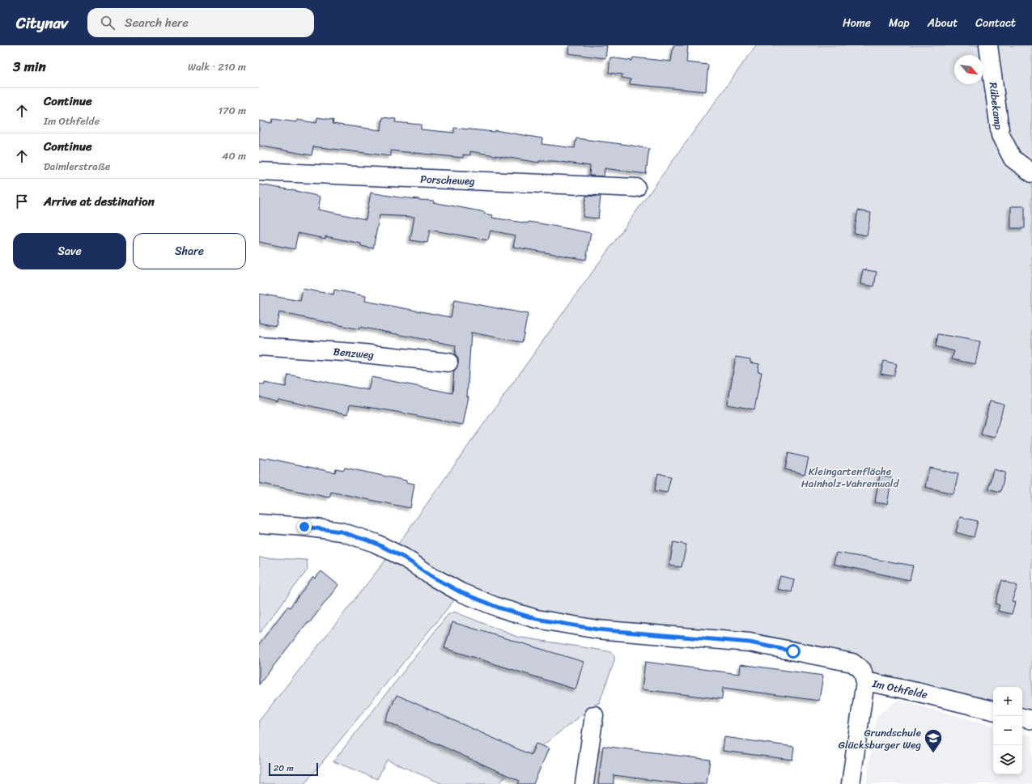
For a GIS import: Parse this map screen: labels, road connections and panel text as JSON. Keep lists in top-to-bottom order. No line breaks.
{"streets":{"street":["Rübekamp","Porscheweg","Benzweg","Im Othfelde"]},"parks":["Kleingartenfläche Hainholz-Vahrenwald"],"places":{"school or university":["Grundschule Glücksburger Weg"]},"scale_bar":"20 m","north":"bottom right","page":{"header":"Citynav","search":"Search here","nav":["Home","Map","About","Contact"],"heading":["3 min","Walk · 210 m"],"list":[["Continue","Im Othfelde","170 m"],["Continue","Daimlerstraße","40 m"],"Arrive at destination"],"buttons":["Save","Share"],"map_buttons":["+","−"],"scale":"20 m"}}
